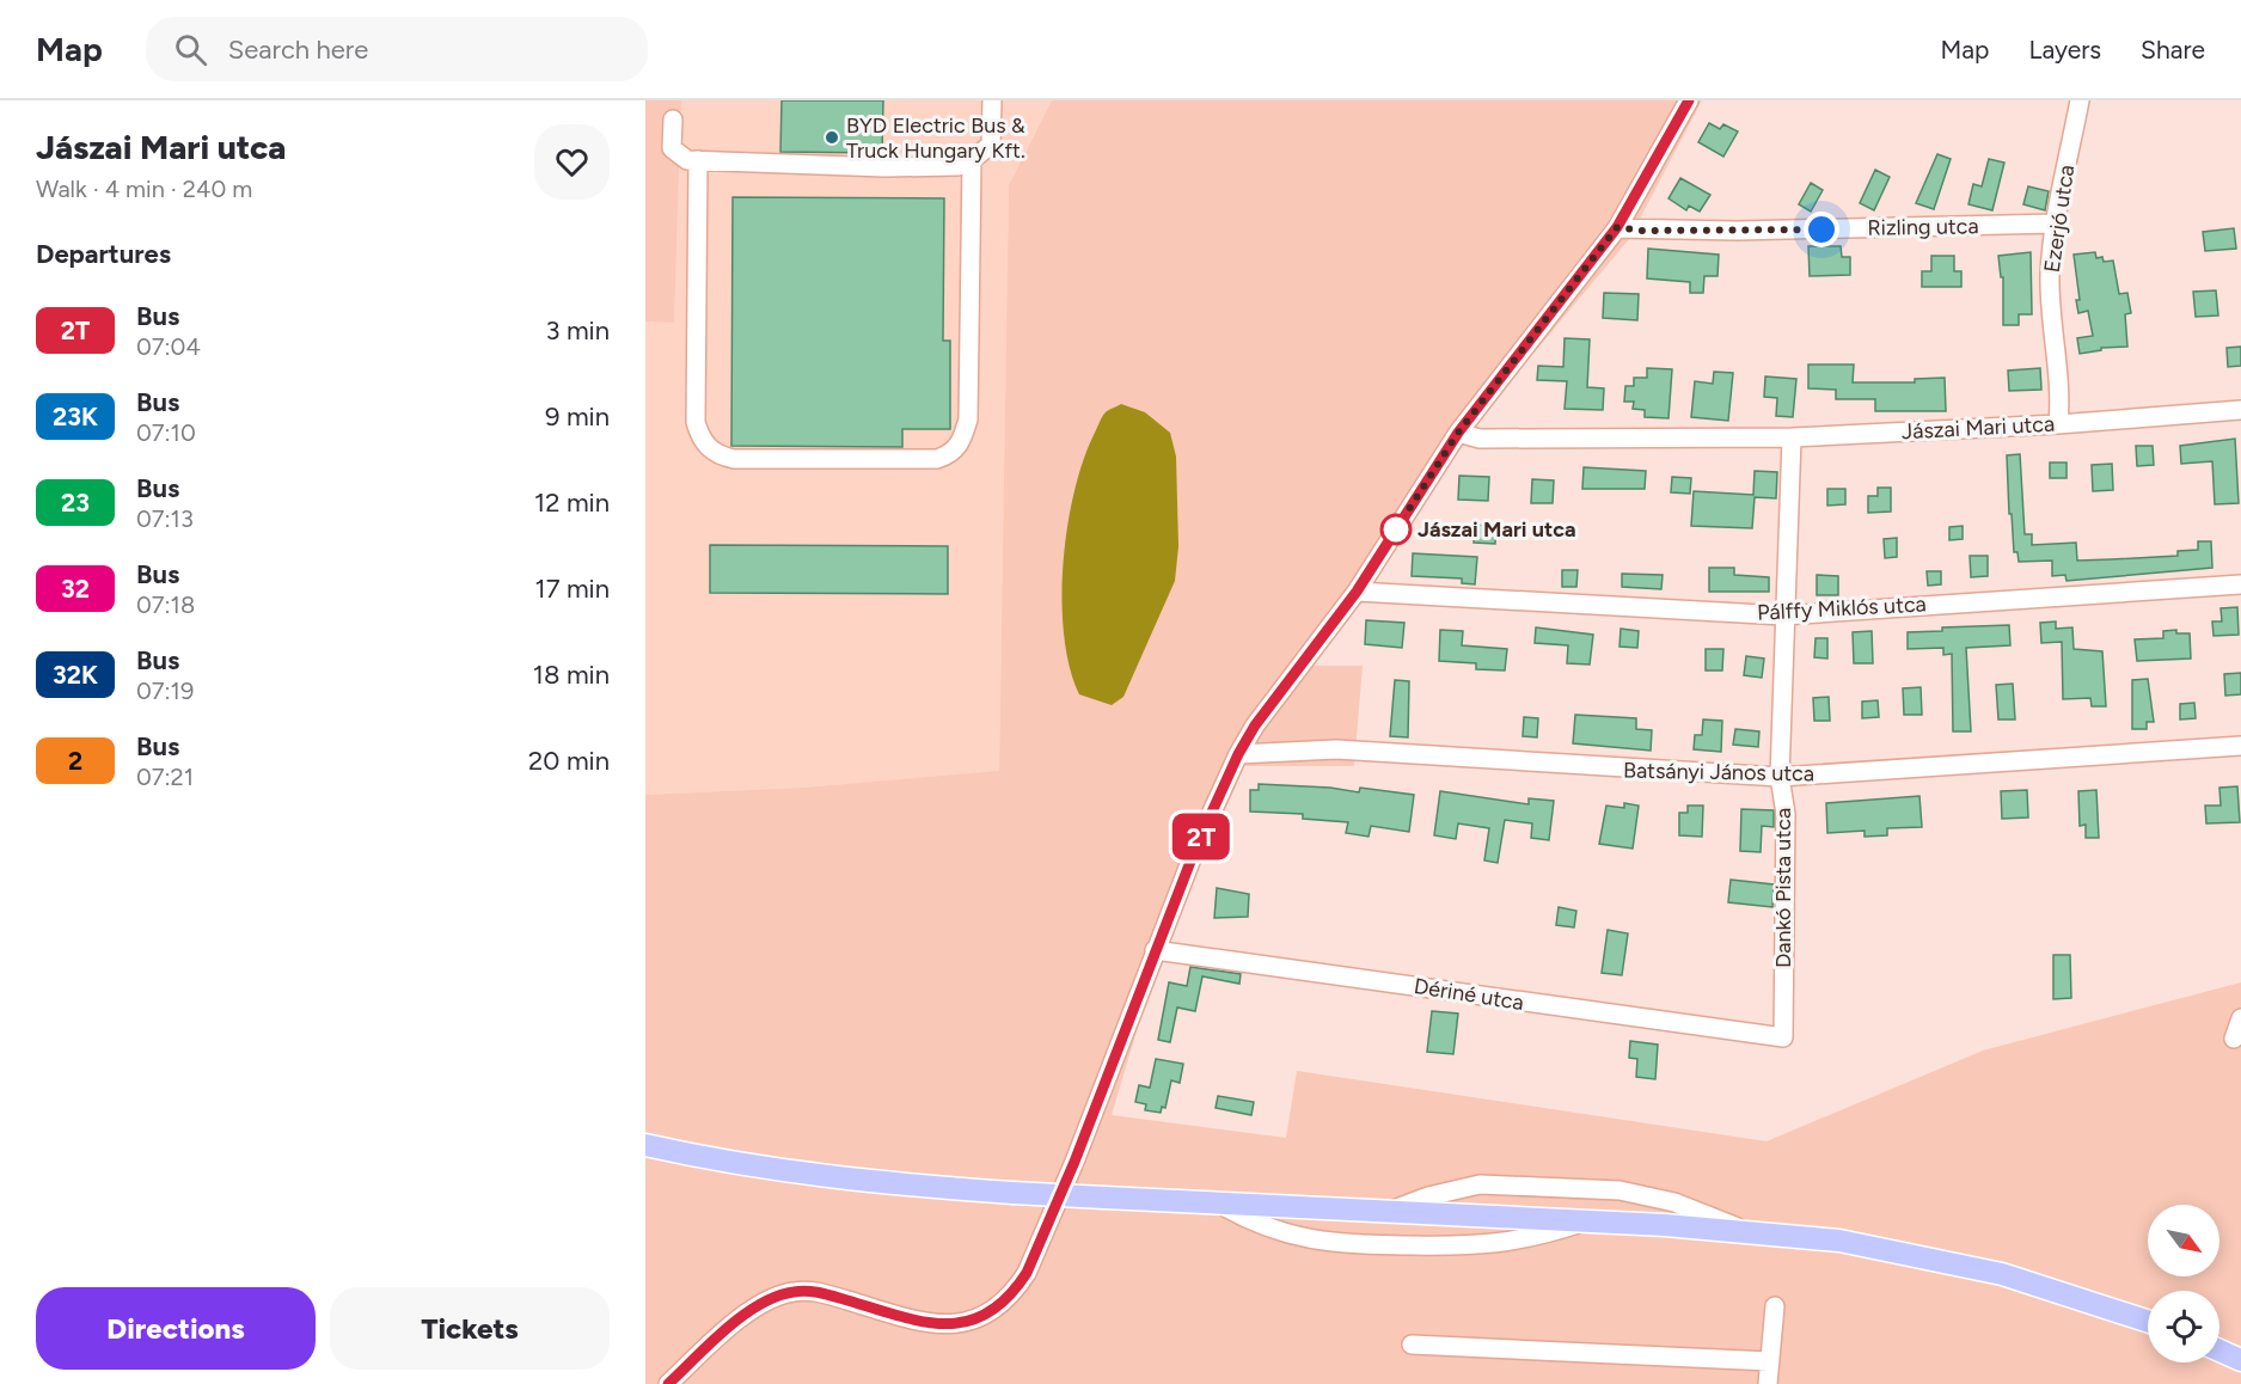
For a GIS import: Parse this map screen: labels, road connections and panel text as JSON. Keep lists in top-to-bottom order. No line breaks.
{"streets":{"street":["Ezerjó utca","Rizling utca","Jászai Mari utca","Pálffy Miklós utca","Batsányi János utca","Dankó Pista utca","Dériné utca"]},"crossings":[["Ezerjó utca","Rizling utca"],["Ezerjó utca","Jászai Mari utca"],["Jászai Mari utca","Dankó Pista utca"],["Pálffy Miklós utca","Dankó Pista utca"],["Batsányi János utca","Dankó Pista utca"],["Dankó Pista utca","Dériné utca"]],"places":["BYD Electric Bus & Truck Hungary Kft.","Jászai Mari utca"],"lines":["bus line 2T"],"north":"bottom right","page":{"header":"Map","search":"Search here","nav":["Map","Layers","Share"],"heading":[["Jászai Mari utca","Walk · 4 min · 240 m"],"Departures"],"on_map":"2T","list":[{"mark":"2T","name":"Bus","note":"07:04","value":"3 min"},{"mark":"23K","name":"Bus","note":"07:10","value":"9 min"},{"mark":"23","name":"Bus","note":"07:13","value":"12 min"},{"mark":"32","name":"Bus","note":"07:18","value":"17 min"},{"mark":"32K","name":"Bus","note":"07:19","value":"18 min"},{"mark":"2","name":"Bus","note":"07:21","value":"20 min"}],"buttons":["Directions","Tickets"]}}
